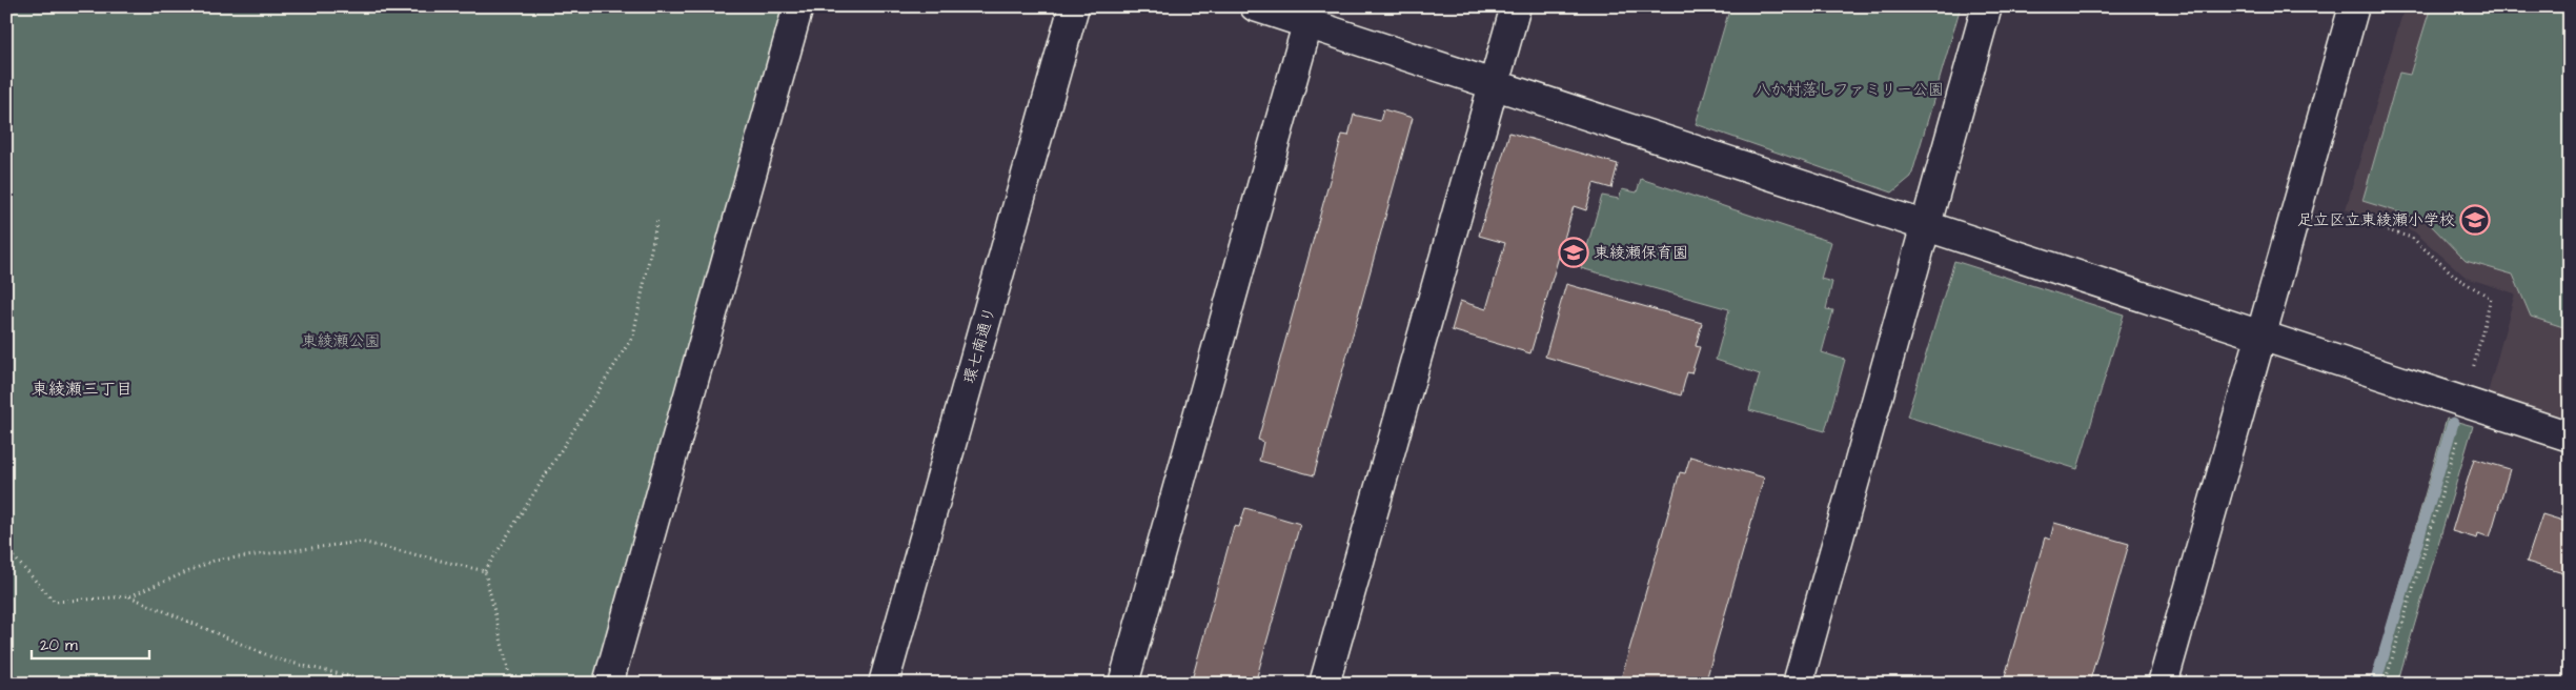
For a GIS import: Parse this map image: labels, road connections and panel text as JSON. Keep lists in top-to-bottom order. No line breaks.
{"streets":{"street":["環七南通り"]},"districts":["東綾瀬三丁目"],"parks":["八か村落しファミリー公園","東綾瀬公園"],"places":{"school or university":["足立区立東綾瀬小学校","東綾瀬保育園"]},"scale_bar":"20 m"}
